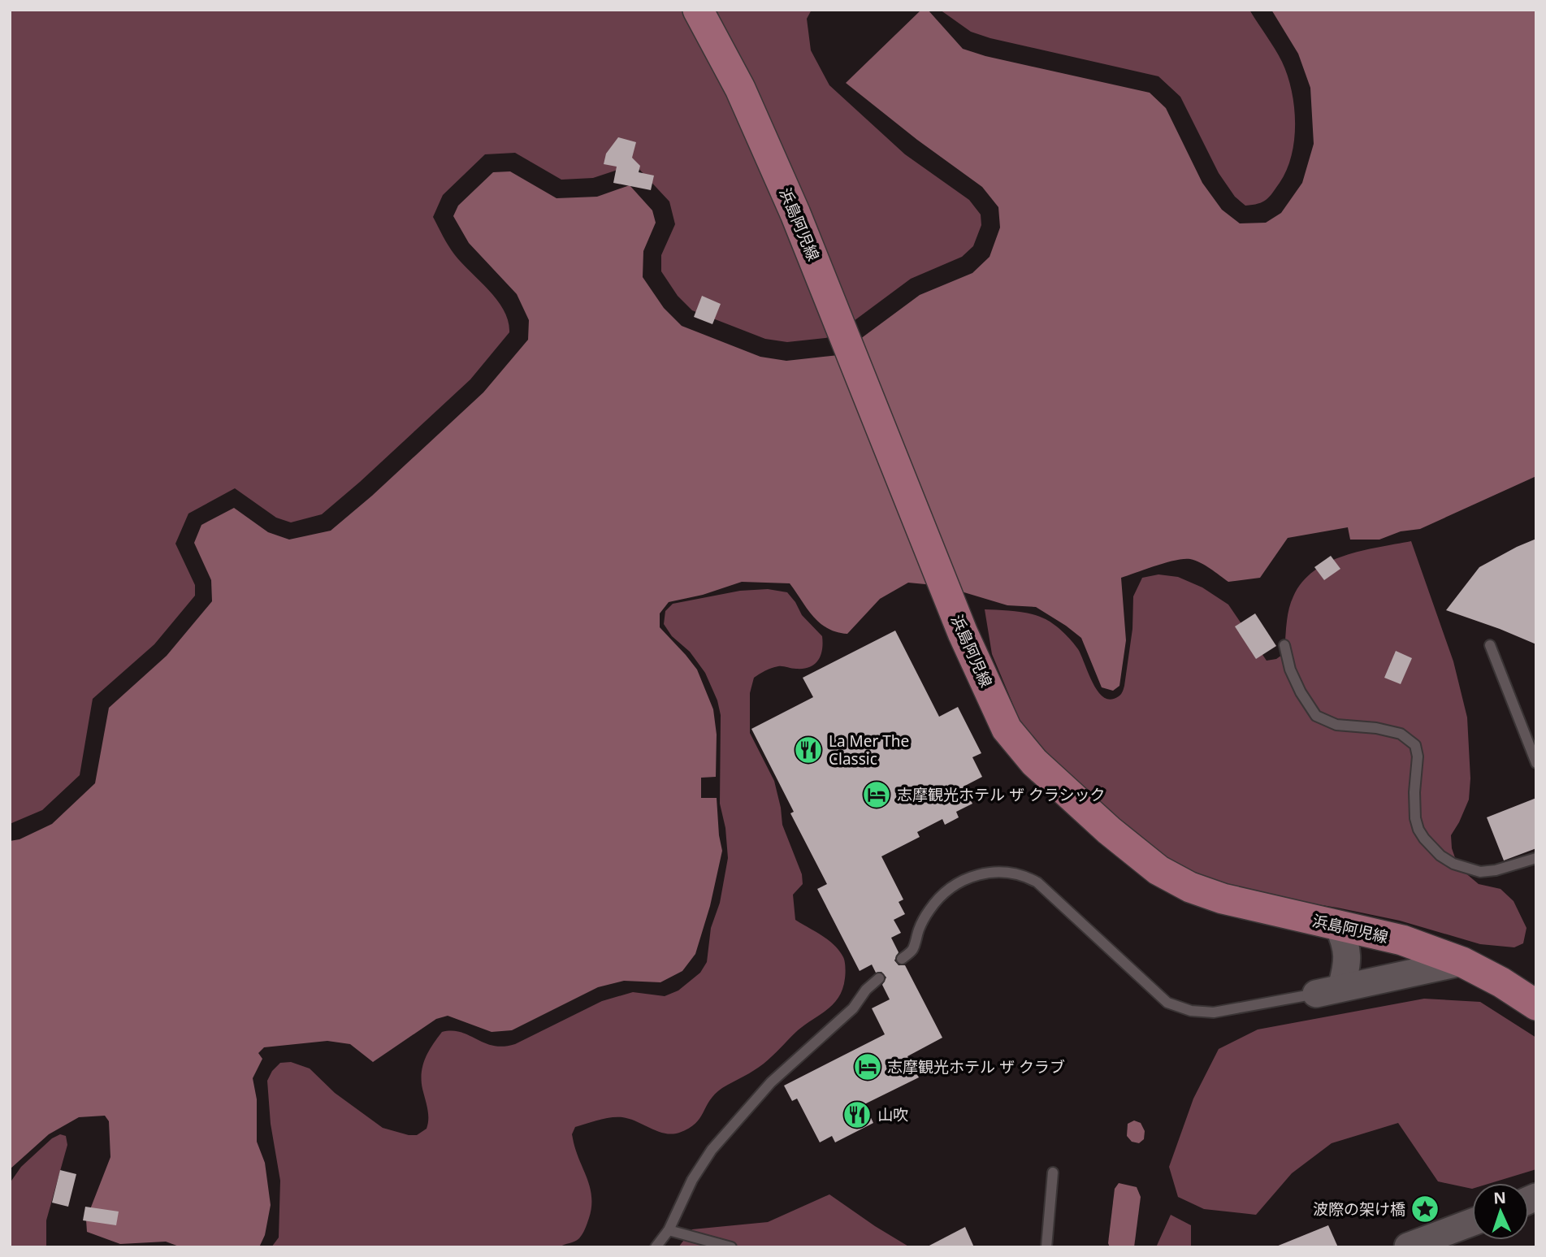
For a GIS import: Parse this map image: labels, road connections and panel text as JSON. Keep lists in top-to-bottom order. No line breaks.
{"streets":{"main road":["浜島阿児線"]},"places":{"restaurant":["La Mer The Classic","山吹"],"hotel":["志摩観光ホテル ザ クラシック","志摩観光ホテル ザ クラブ"],"place":["波際の架け橋"]},"north":"top"}
